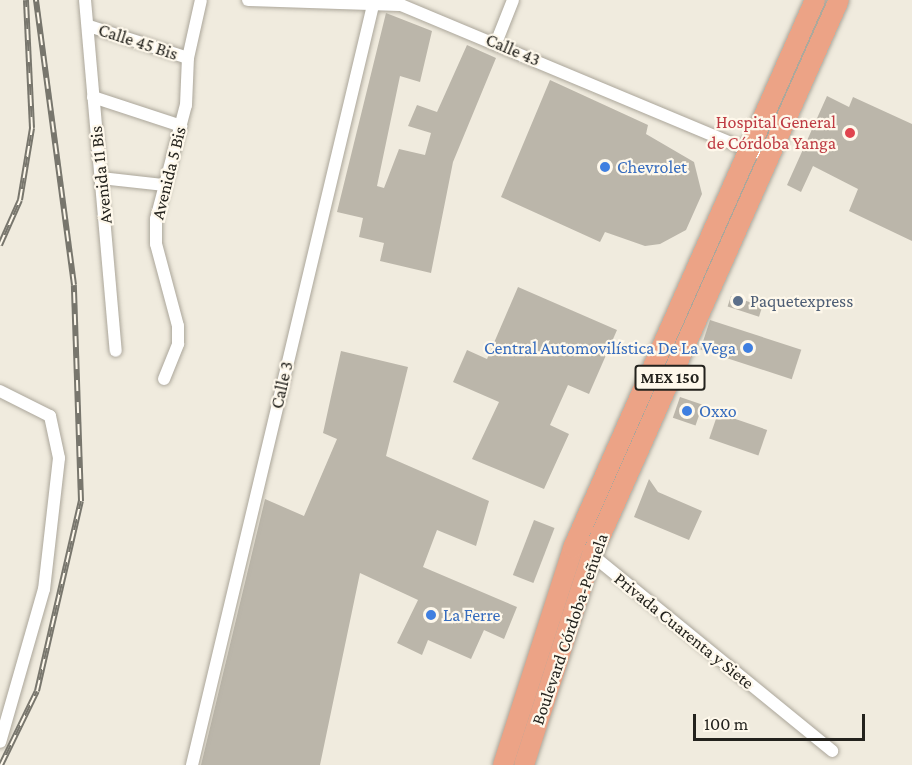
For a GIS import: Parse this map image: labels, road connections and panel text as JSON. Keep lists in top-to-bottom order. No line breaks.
{"streets":{"main road":["MEX 150","Boulevard Córdoba-Peñuela"],"street":["Calle 45 Bis","Calle 43","Avenida 5 Bis","Avenida 11 Bis","Calle 3","Privada Cuarenta y Siete"]},"crossings":[["Calle 45 Bis","Avenida 5 Bis"],["Calle 45 Bis","Avenida 11 Bis"],["Calle 43","Calle 3"],["Calle 43","Boulevard Córdoba-Peñuela"],["Boulevard Córdoba-Peñuela","Privada Cuarenta y Siete"]],"places":["Hospital General de Córdoba Yanga","Chevrolet","Paquetexpress","Central Automovilística De La Vega","Oxxo","La Ferre"],"scale_bar":"100 m"}
